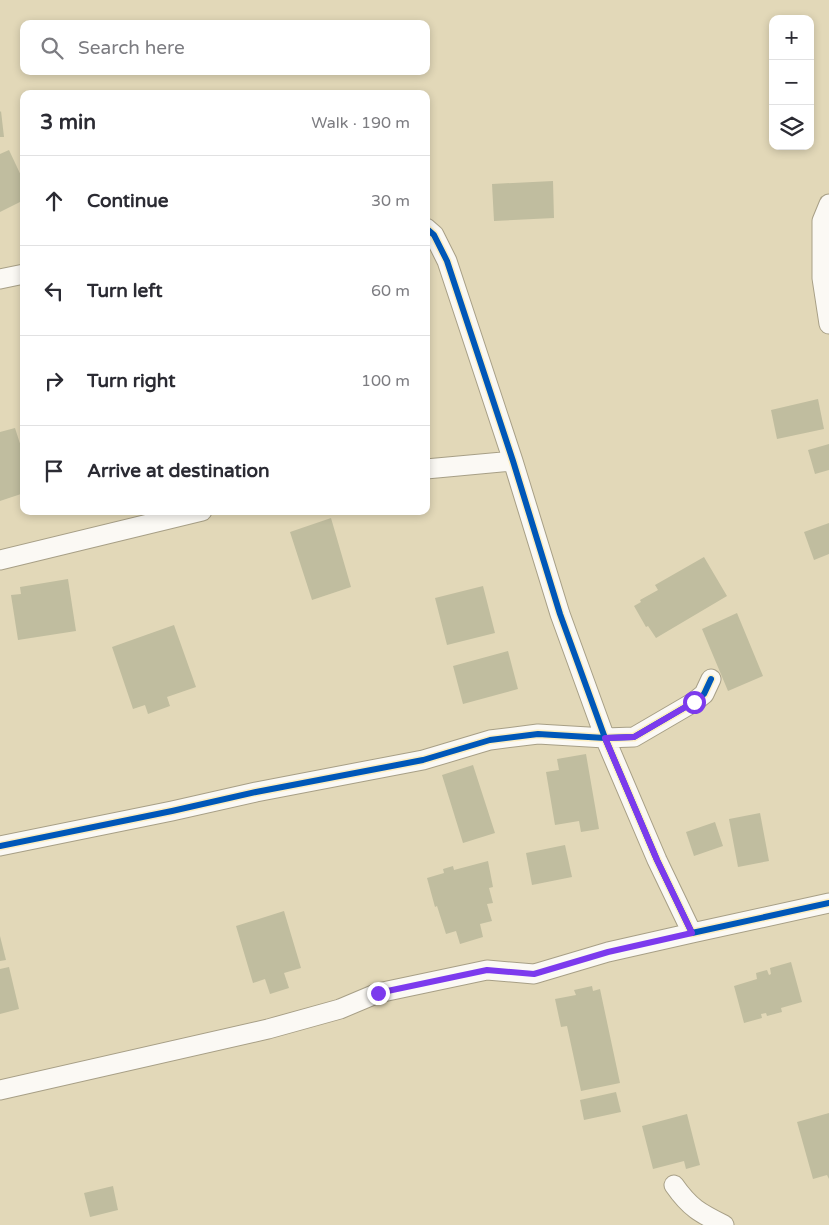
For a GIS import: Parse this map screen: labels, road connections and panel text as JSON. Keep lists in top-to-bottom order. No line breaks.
{"page":{"map_buttons":["+","−"],"search":"Search here","heading":["3 min","Walk · 190 m"],"list":[["Continue","30 m"],["Turn left","60 m"],["Turn right","100 m"],"Arrive at destination"]}}
